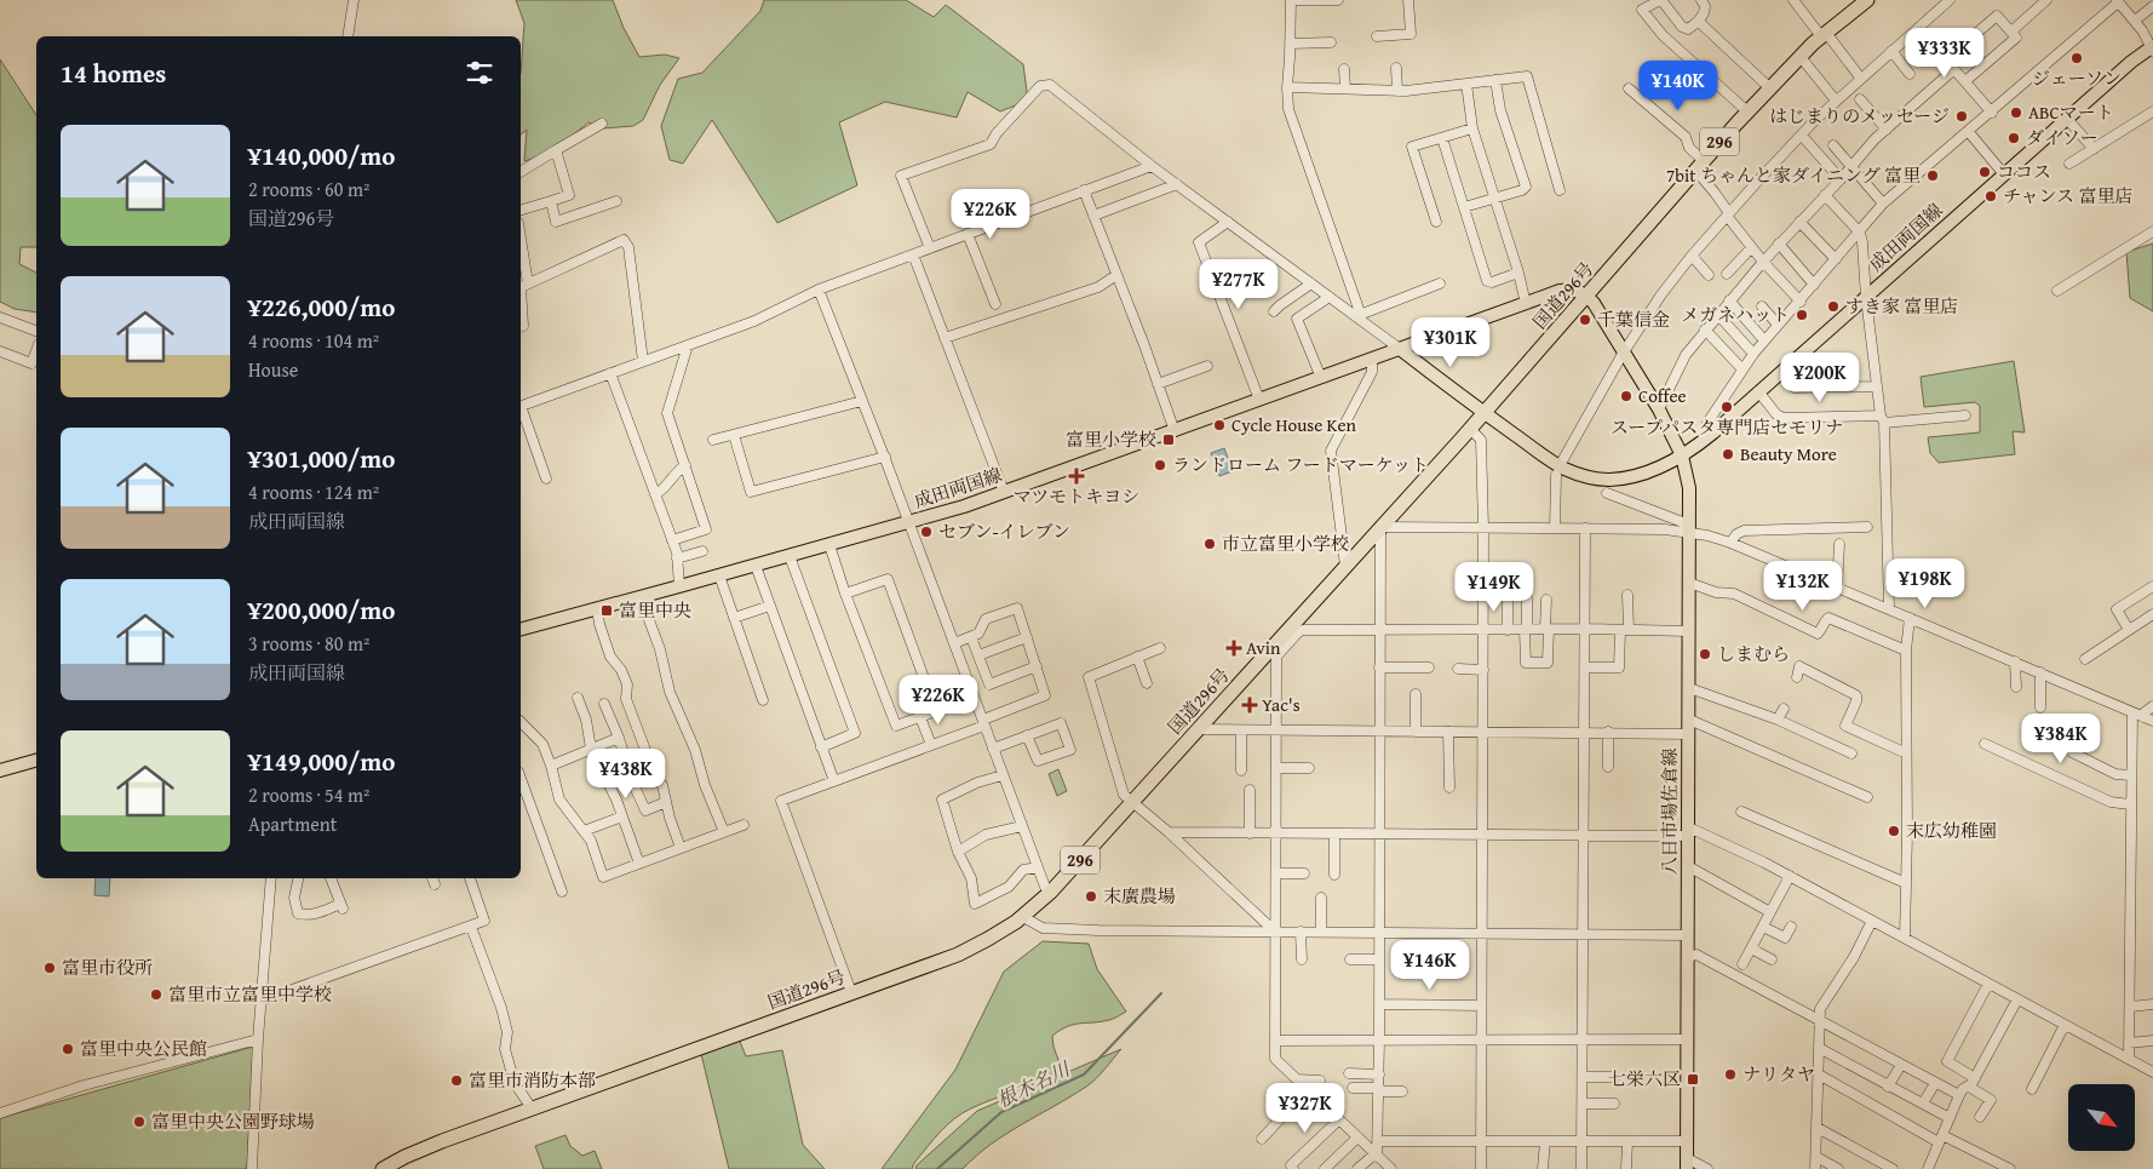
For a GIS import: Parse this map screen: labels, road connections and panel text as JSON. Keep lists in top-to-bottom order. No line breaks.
{"streets":{"highway":["296","国道296号"],"main road":["成田両国線","八日市場佐倉線"]},"crossings":[["成田両国線","国道296号"],["成田両国線","八日市場佐倉線"]],"water":["根木名川"],"places":{"other":["ジェーソン","ABCマート","はじまりのメッセージ","ダイソー","ココス","7bit ちゃんと家ダイニング 富里","チャンス 富里店","すき家 富里店","メガネハット","千葉信金","Coffee","スープパスタ専門店セモリナ","Cycle House Ken","Beauty More","ランドローム フードマーケット","セブン-イレブン","市立富里小学校","しまむら","末広幼稚園","末廣農場","富里市役所","富里市立富里中学校","富里中央公民館","ナリタヤ","富里市消防本部","富里中央公園野球場"],"transit":["富里小学校","富里中央","七栄六区"],"health":["マツモトキヨシ","Avin","Yac's"]},"north":"bottom right","page":{"price":["¥333K","¥140K","¥226K","¥277K","¥301K","¥200K","¥198K","¥132K","¥149K","¥226K","¥384K","¥438K","¥146K","¥327K"],"heading":"14 homes","list":[{"name":"¥140,000/mo","note":"2 rooms · 60 m² · 国道296号"},{"name":"¥226,000/mo","note":"4 rooms · 104 m² · House"},{"name":"¥301,000/mo","note":"4 rooms · 124 m² · 成田両国線"},{"name":"¥200,000/mo","note":"3 rooms · 80 m² · 成田両国線"},{"name":"¥149,000/mo","note":"2 rooms · 54 m² · Apartment"}]}}
